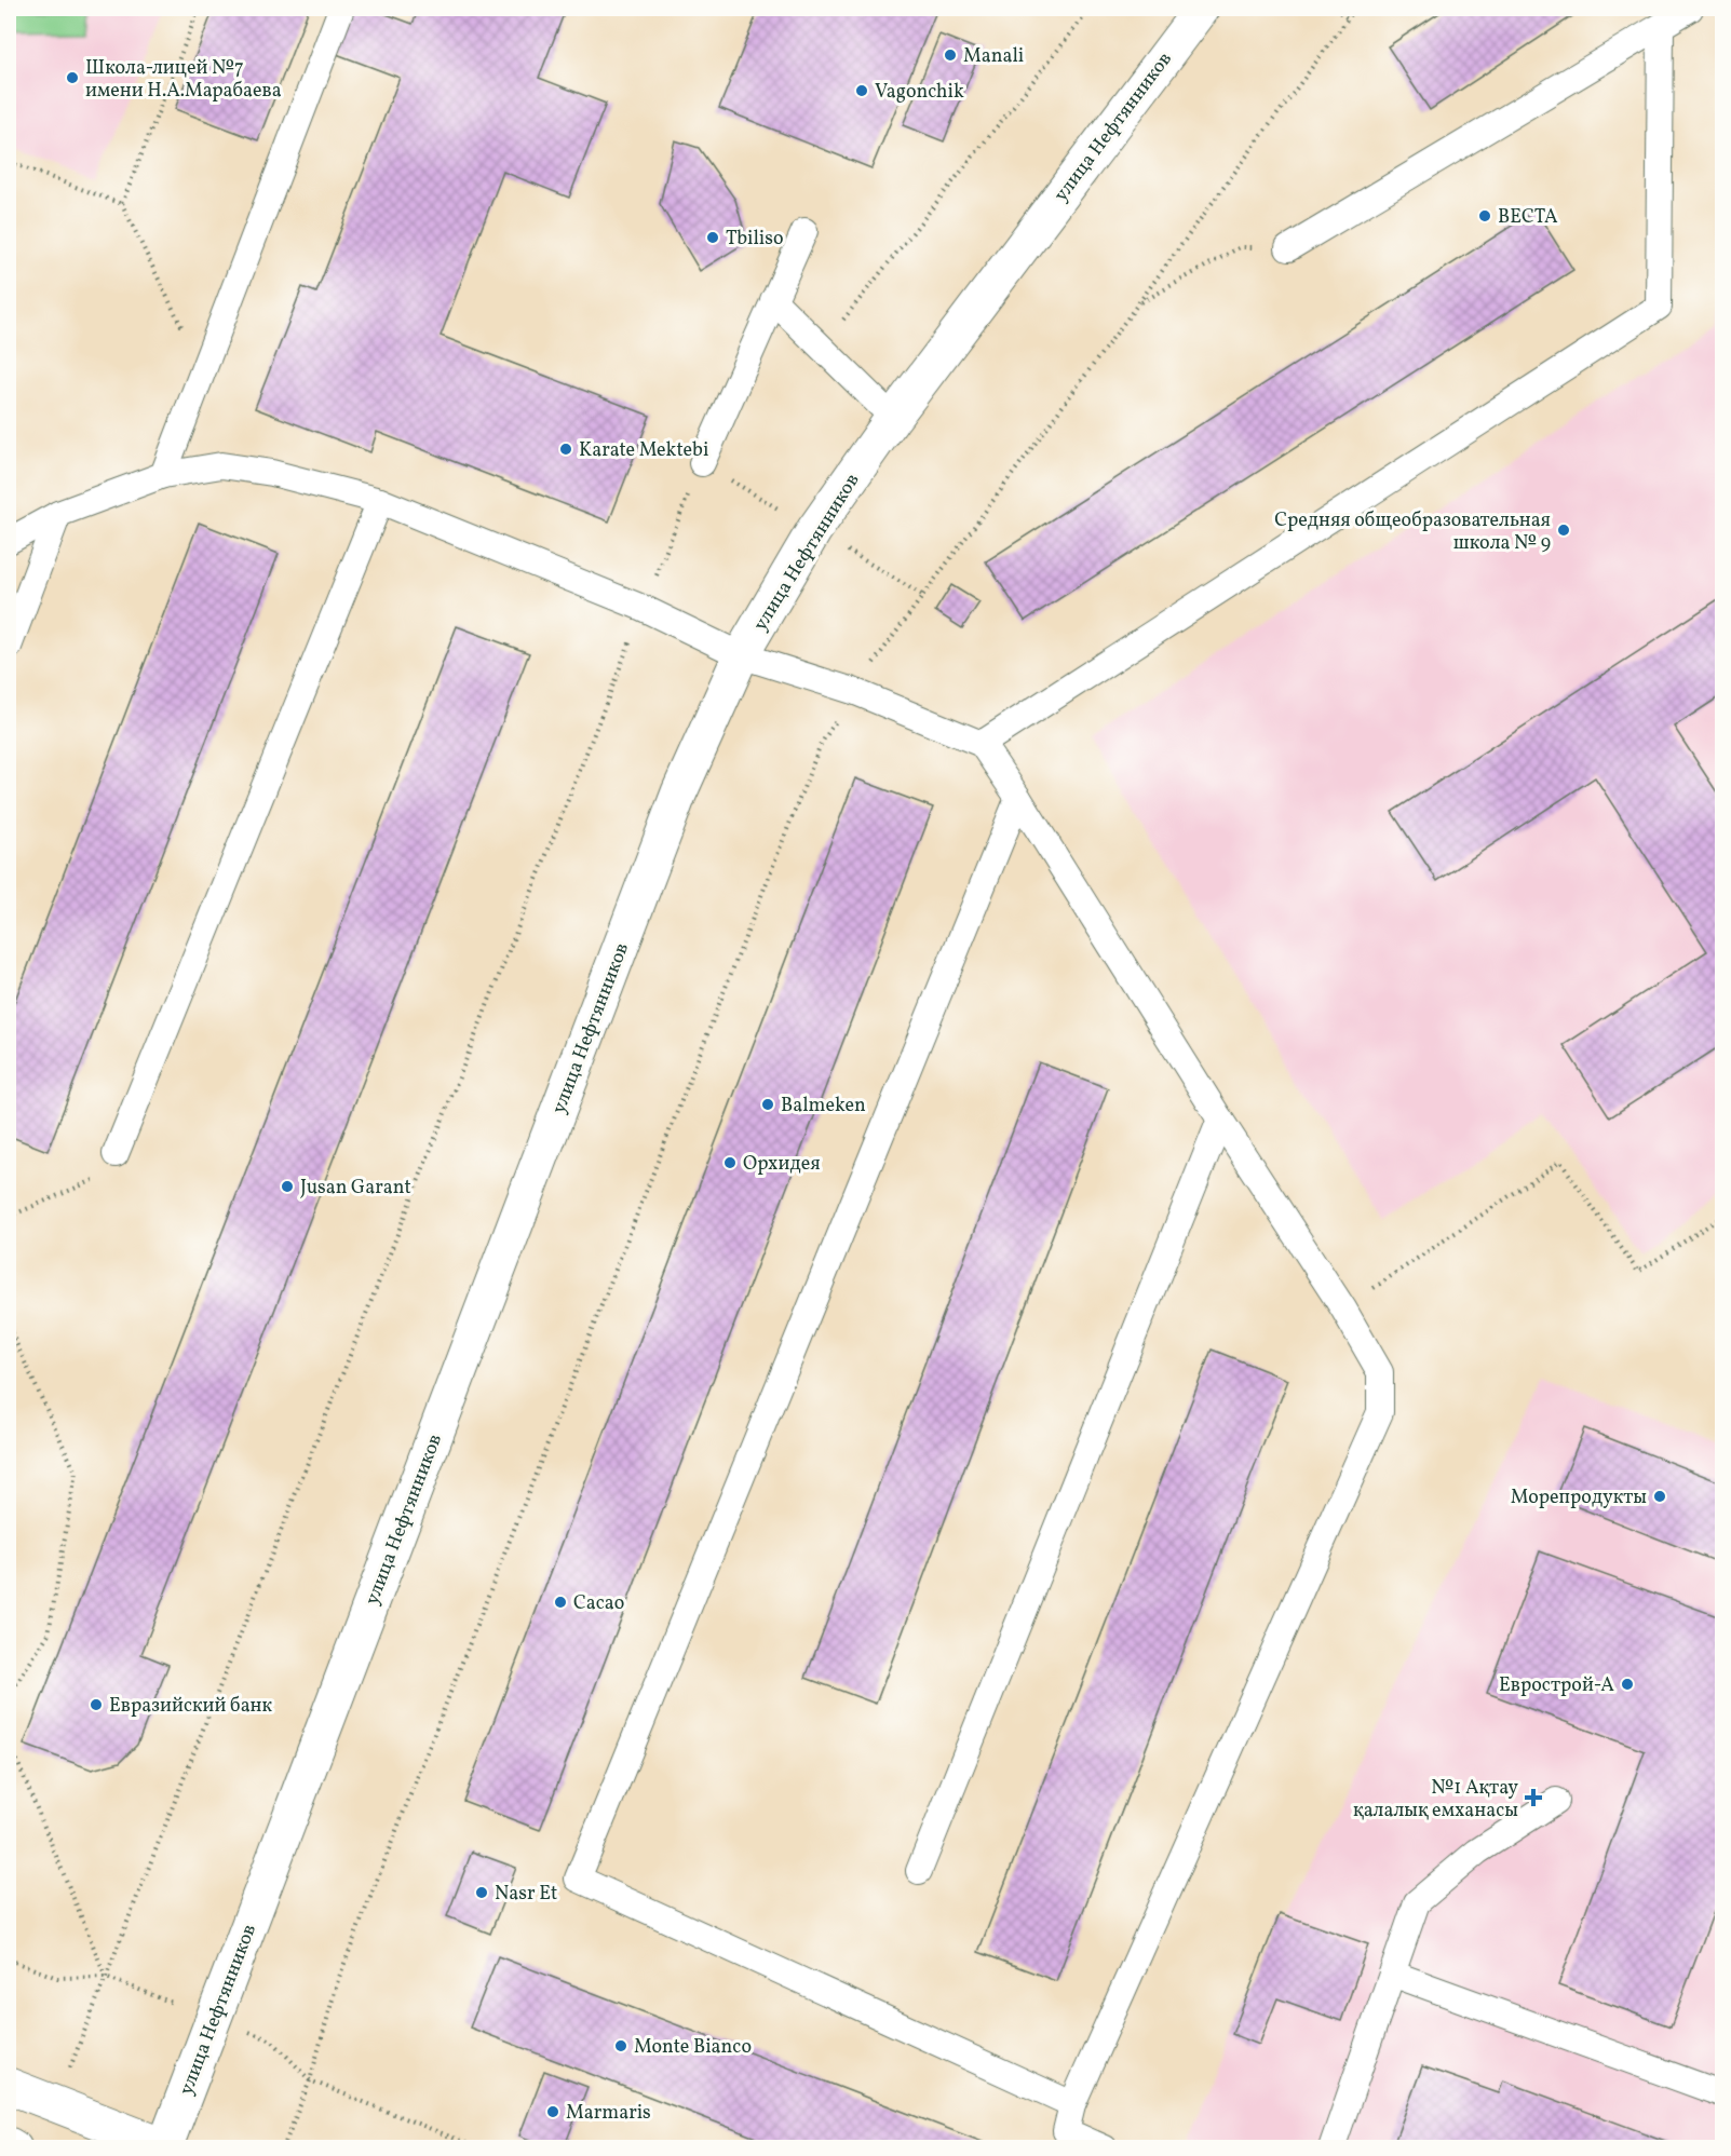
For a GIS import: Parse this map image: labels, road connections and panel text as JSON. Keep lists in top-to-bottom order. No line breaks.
{"streets":{"street":["улица Нефтянников"]},"places":{"other":["Manali","Школа-лицей №7 имени Н.А.Марабаева","Vagonchik","ВЕСТА","Tbiliso","Karate Mektebi","Средняя общеобразовательная школа № 9","Balmeken","Орхидея","Jusan Garant","Морепродукты","Cacao","Еврострой-А","Евразийский банк","Nasr Et","Monte Bianco","Marmaris"],"health":["№1 Ақтау қалалық емханасы"]}}
